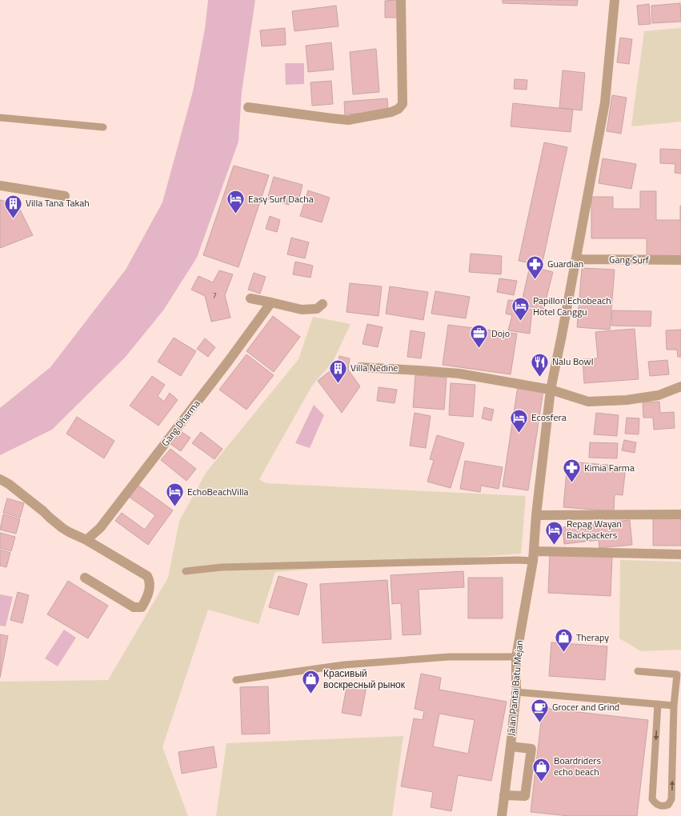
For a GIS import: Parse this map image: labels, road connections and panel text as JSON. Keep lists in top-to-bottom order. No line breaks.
{"streets":{"street":["Gang Surf","Gang Dharma","Jalan Pantai Batu Mejan"]},"crossings":[["Gang Surf","Jalan Pantai Batu Mejan"]],"places":{"hotel":["Easy Surf Dacha","Papillon Echobeach Hotel Canggu","Ecosfera","EchoBeachVilla","Repag Wayan Backpackers"],"building":["Villa Tana Takah","Villa Nedine"],"pharmacy":["Guardian","Kimia Farma"],"office":["Dojo"],"restaurant":["Nalu Bowl"],"shop":["Therapy","Красивый воскресный рынок","Boardriders echo beach"],"cafe":["Grocer and Grind"]},"house_numbers":["7"]}
